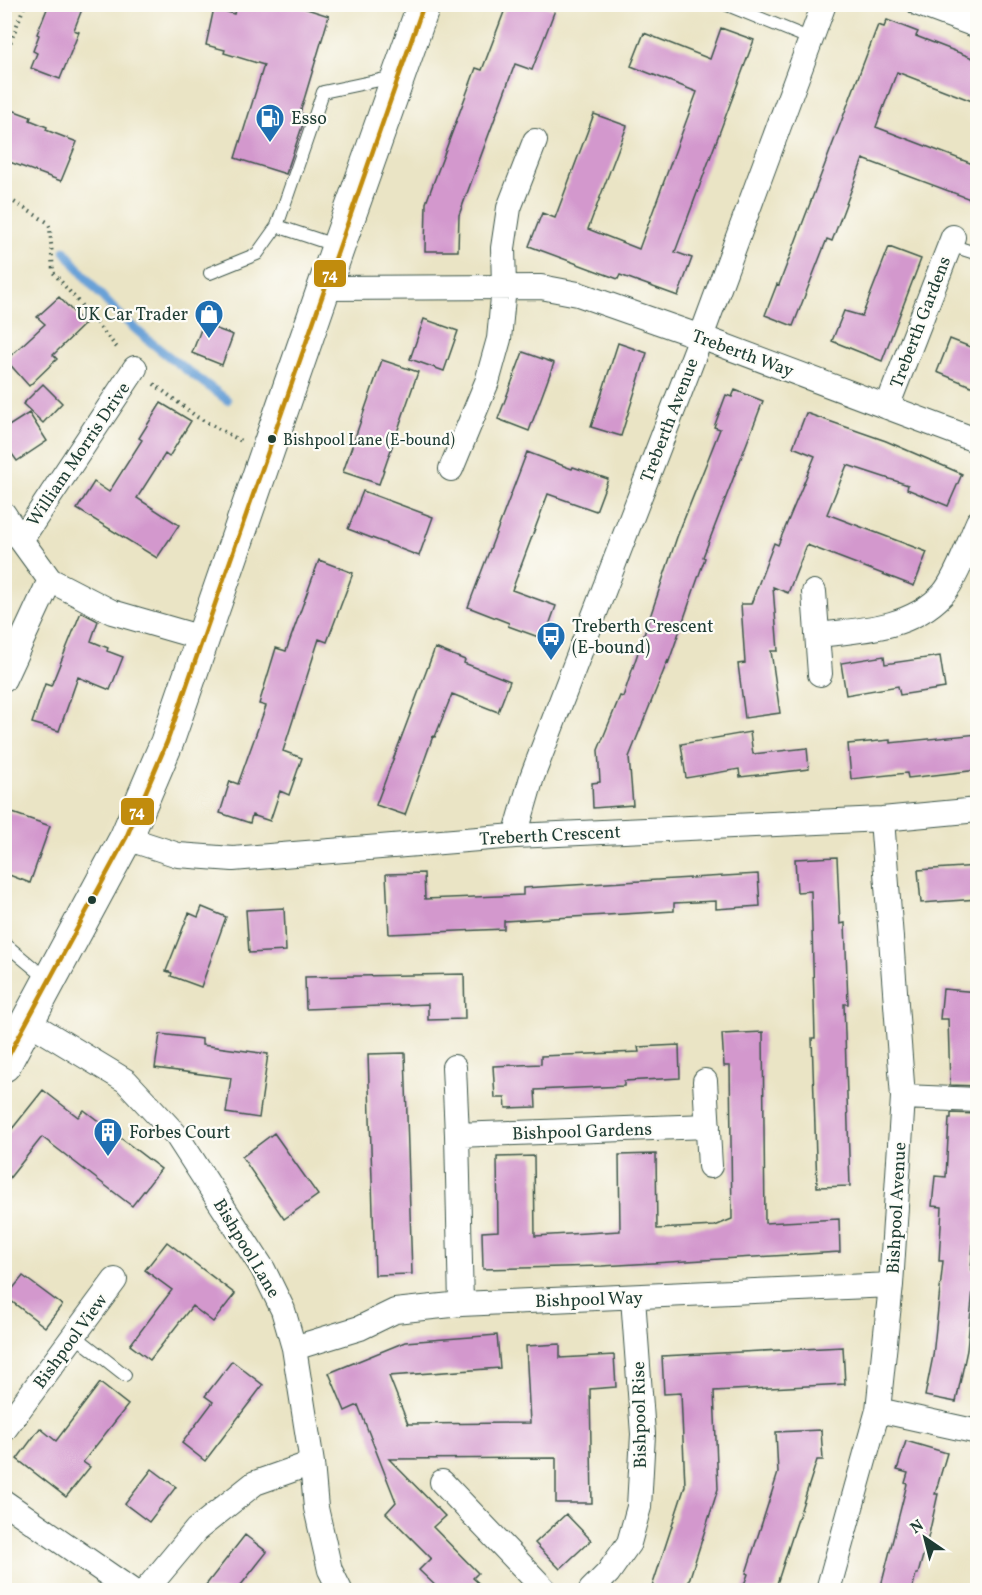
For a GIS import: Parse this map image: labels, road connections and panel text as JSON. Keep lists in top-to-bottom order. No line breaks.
{"streets":{"street":["Treberth Gardens","Treberth Way","Treberth Avenue","William Morris Drive","Treberth Crescent","Bishpool Gardens","Bishpool Avenue","Bishpool Lane","Bishpool Way","Bishpool View","Bishpool Rise"]},"crossings":[["Treberth Gardens","Treberth Way"],["Treberth Way","Treberth Avenue"],["Treberth Avenue","Treberth Crescent"],["Treberth Crescent","Bishpool Avenue"],["Bishpool Avenue","Bishpool Way"],["Bishpool Lane","Bishpool Way"],["Bishpool Way","Bishpool Rise"]],"places":{"fuel station":["Esso"],"shop":["UK Car Trader"],"other":["Bishpool Lane (E-bound)"],"bus stop":["Treberth Crescent (E-bound)"],"building":["Forbes Court"]},"lines":["transit line 74"],"north":"top left"}
